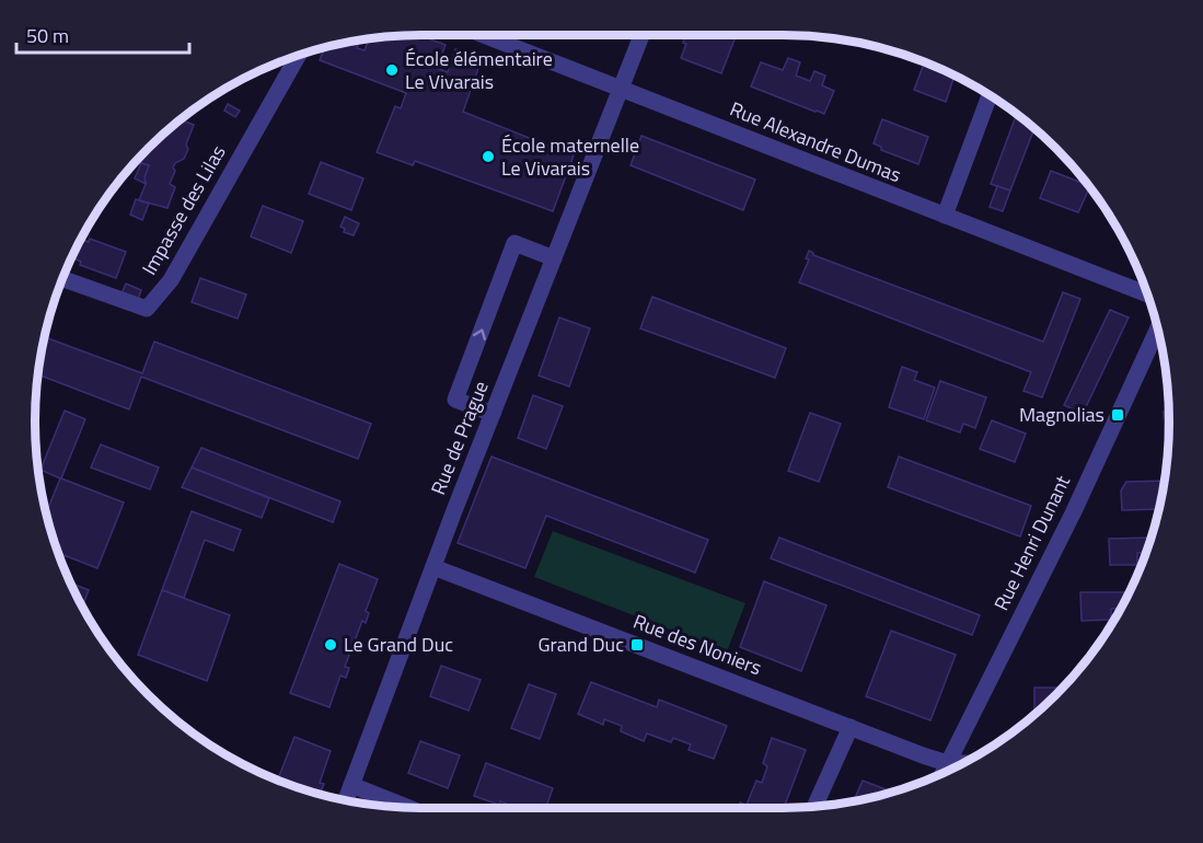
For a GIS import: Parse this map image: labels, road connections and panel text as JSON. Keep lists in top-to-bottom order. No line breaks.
{"streets":{"street":["Rue Alexandre Dumas","Impasse des Lilas","Rue de Prague","Rue Henri Dunant","Rue des Noniers"]},"crossings":[["Rue Alexandre Dumas","Rue de Prague"],["Rue de Prague","Rue des Noniers"],["Rue Henri Dunant","Rue des Noniers"]],"places":{"other":["École élémentaire Le Vivarais","École maternelle Le Vivarais","Le Grand Duc"],"transit":["Magnolias","Grand Duc"]},"scale_bar":"50 m"}
